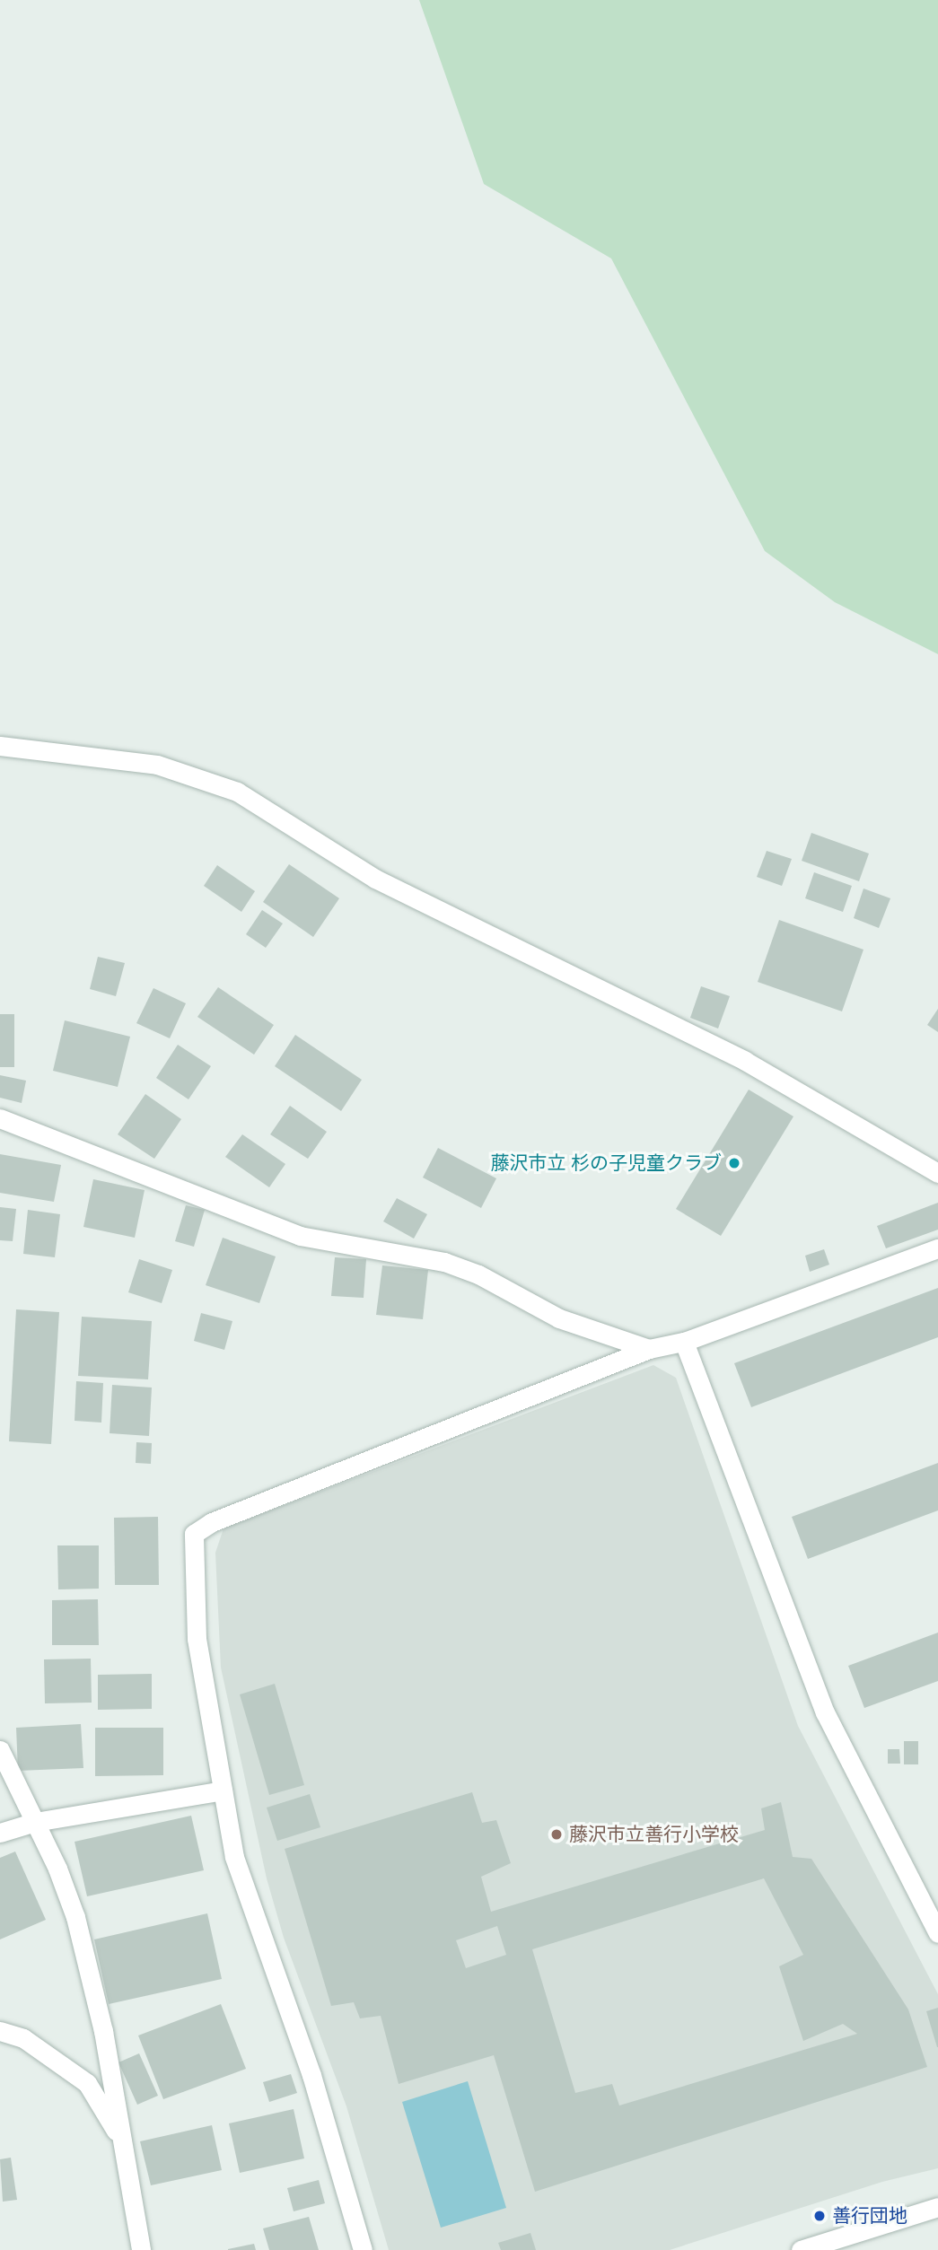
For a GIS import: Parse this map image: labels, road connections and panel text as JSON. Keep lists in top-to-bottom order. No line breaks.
{"places":["藤沢市立 杉の子児童クラブ","藤沢市立善行小学校","善行団地"]}
